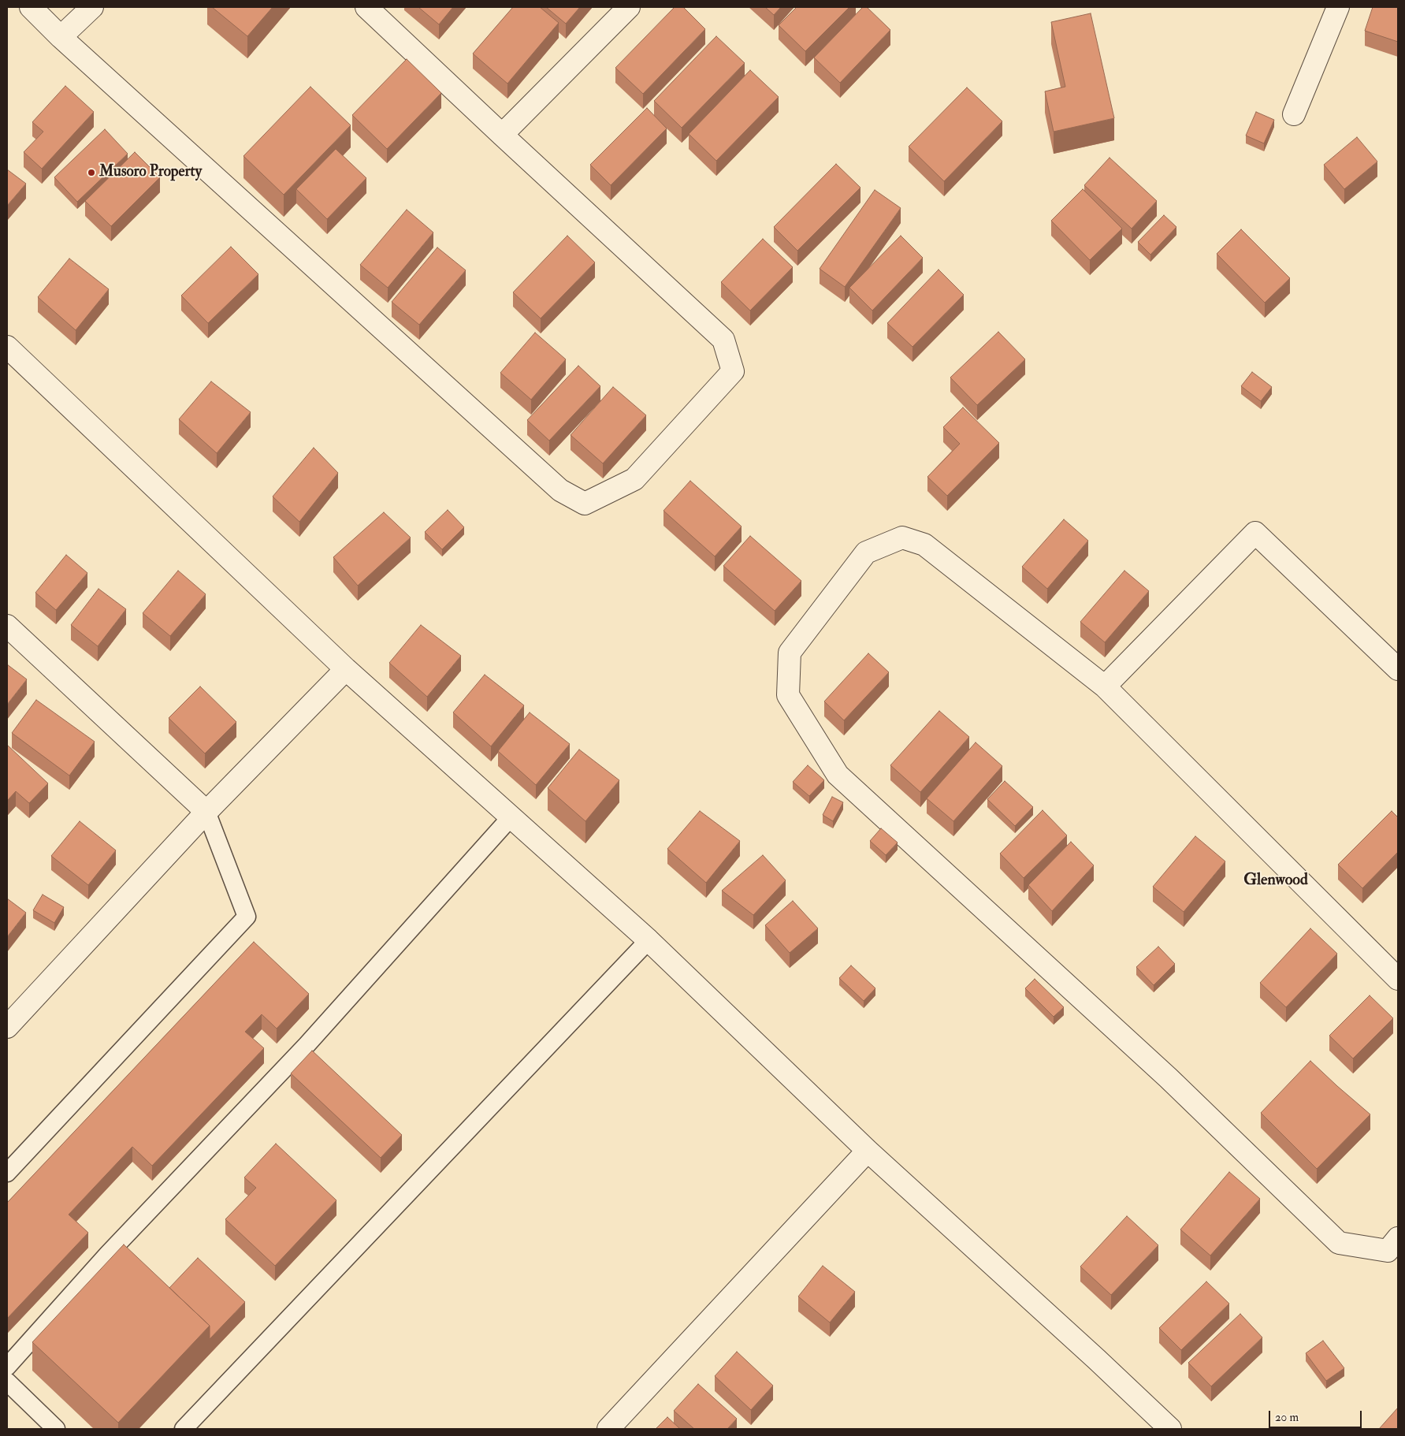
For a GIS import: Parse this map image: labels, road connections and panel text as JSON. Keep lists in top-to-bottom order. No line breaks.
{"districts":["Glenwood"],"places":["Musoro Property"],"scale_bar":"20 m"}
